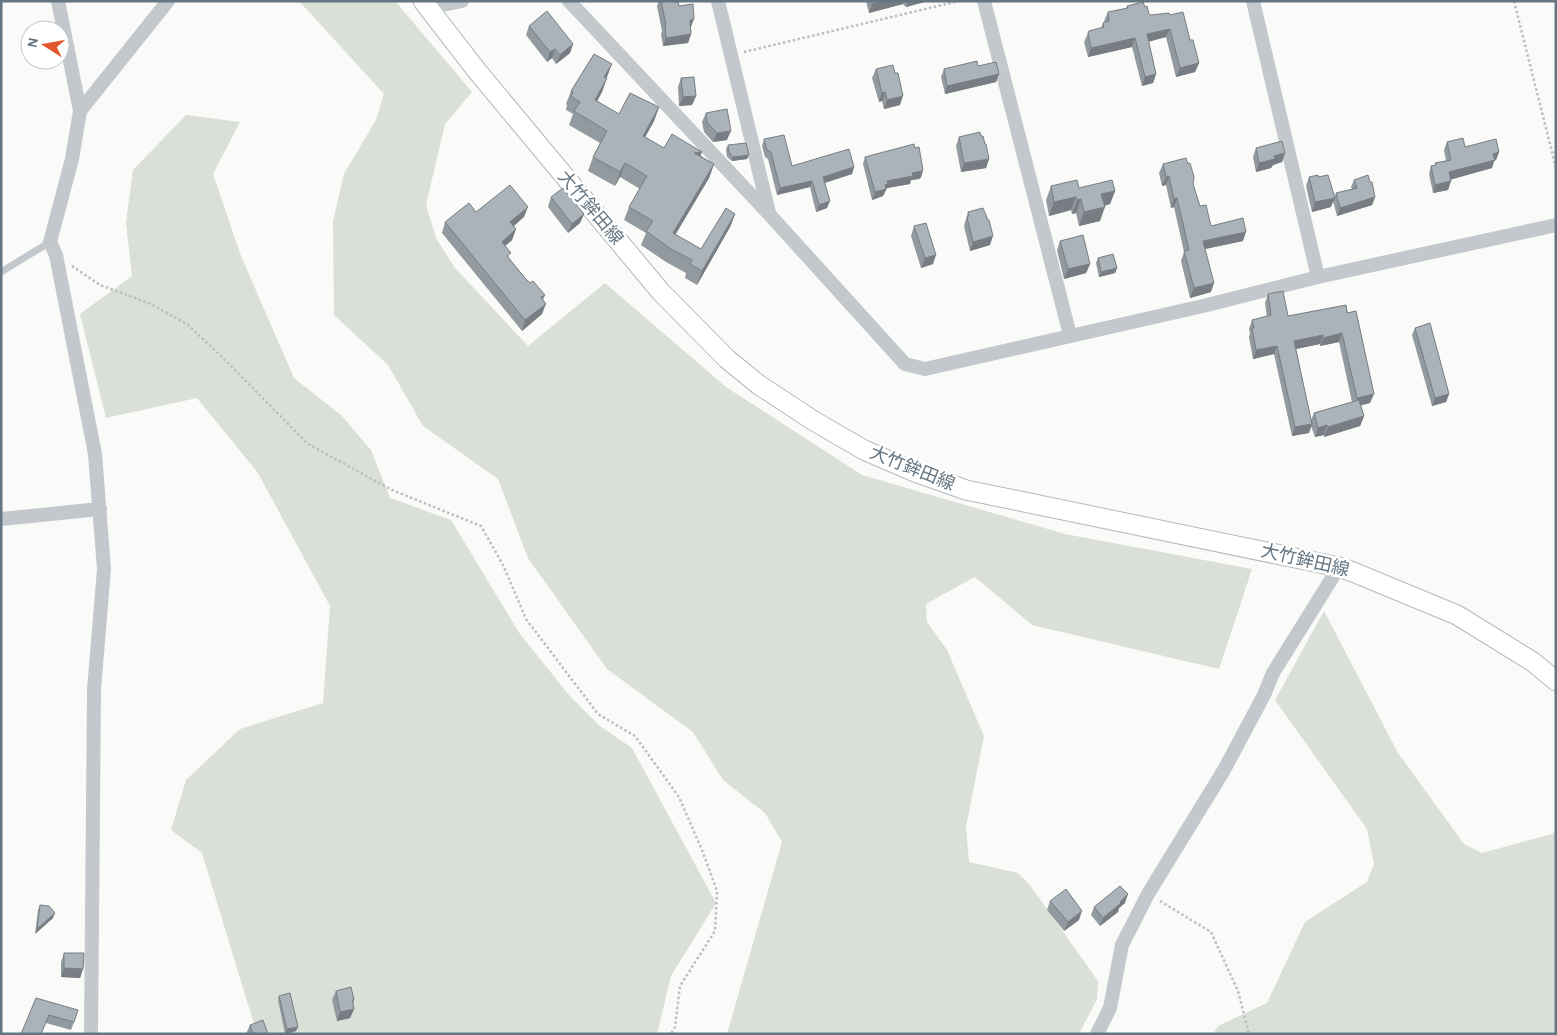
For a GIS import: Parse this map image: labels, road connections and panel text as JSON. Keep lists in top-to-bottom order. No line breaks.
{"streets":{"main road":["大竹鉾田線"]},"north":"left"}
